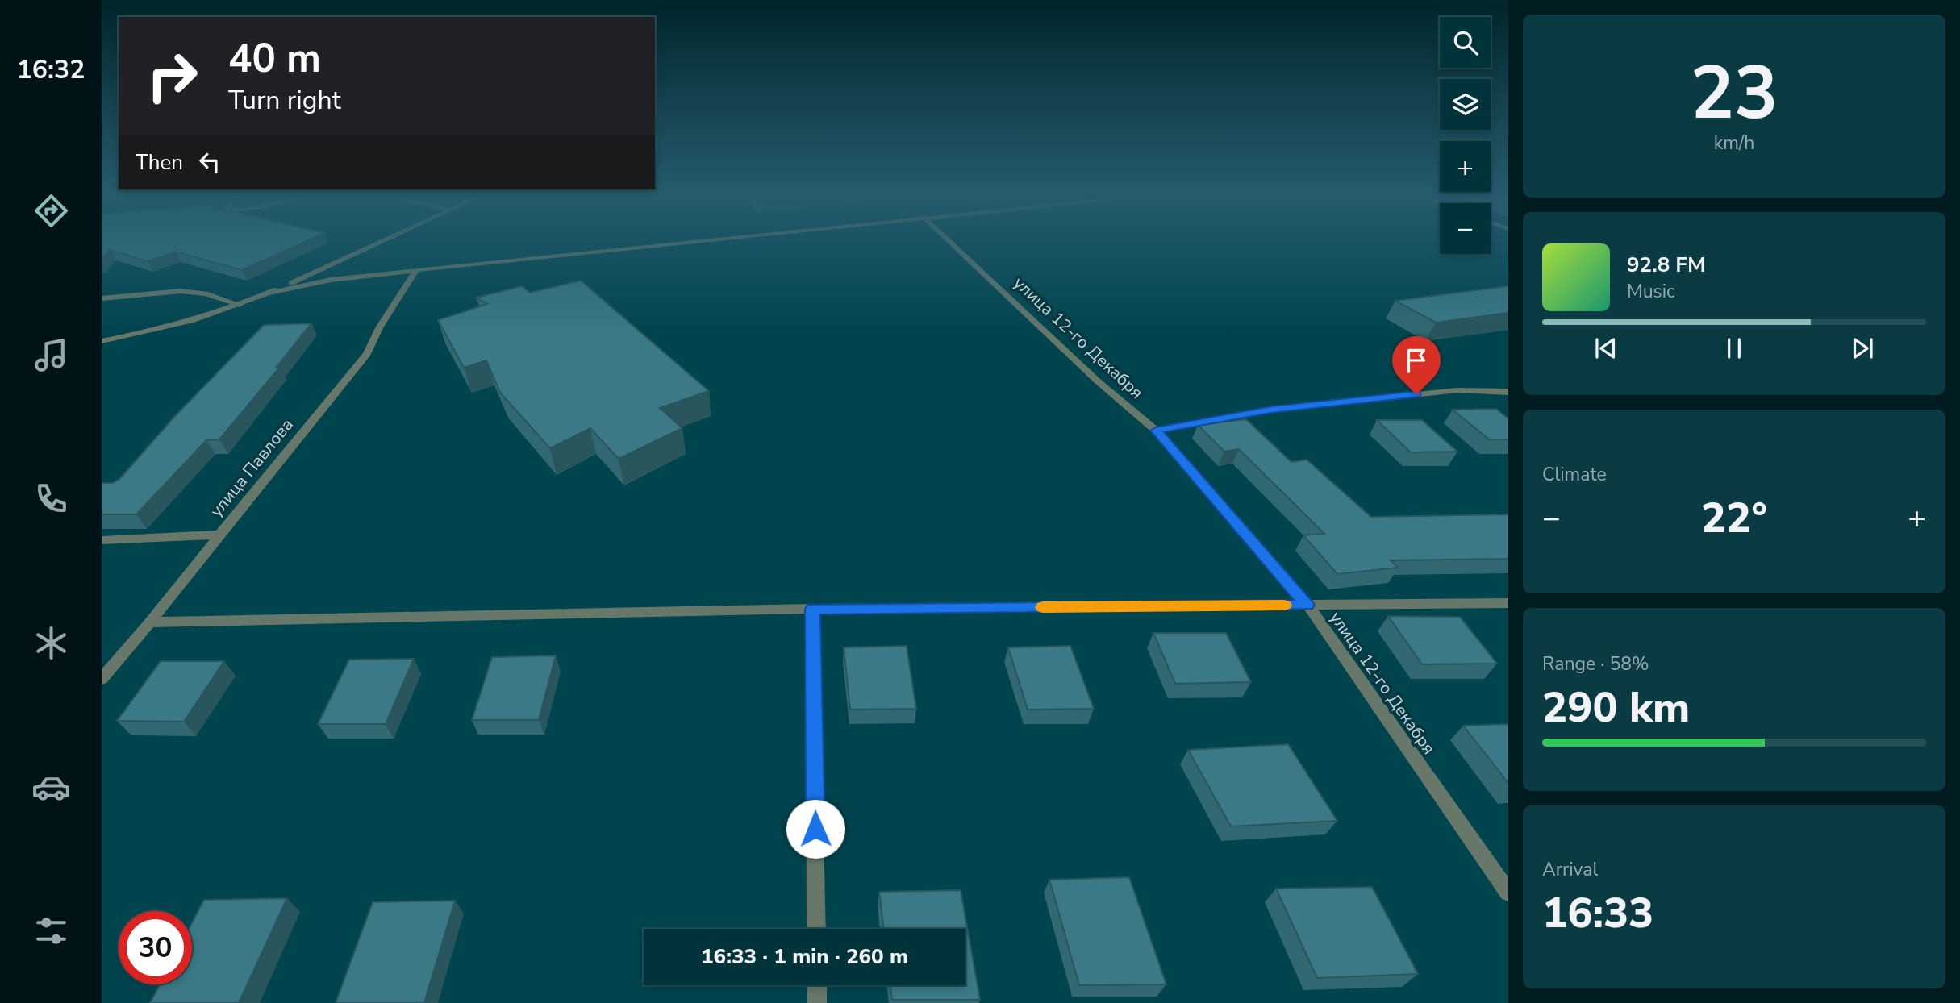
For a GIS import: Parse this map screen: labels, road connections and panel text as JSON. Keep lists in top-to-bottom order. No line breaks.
{"streets":{"street":["улица 12-го Декабря","улица Павлова"]},"page":{"tabs":"16:32","tile":[["23","km/h"],"Climate",["Range · 58%","290 km"],["Arrival","16:33"]],"map_buttons":["+","−"],"turn":["40 m","Turn right"],"then":"Then","song":["92.8 FM","Music"],"heat":["−","22°","+"],"limit":"30","trip":"16:33 · 1 min · 260 m"}}
